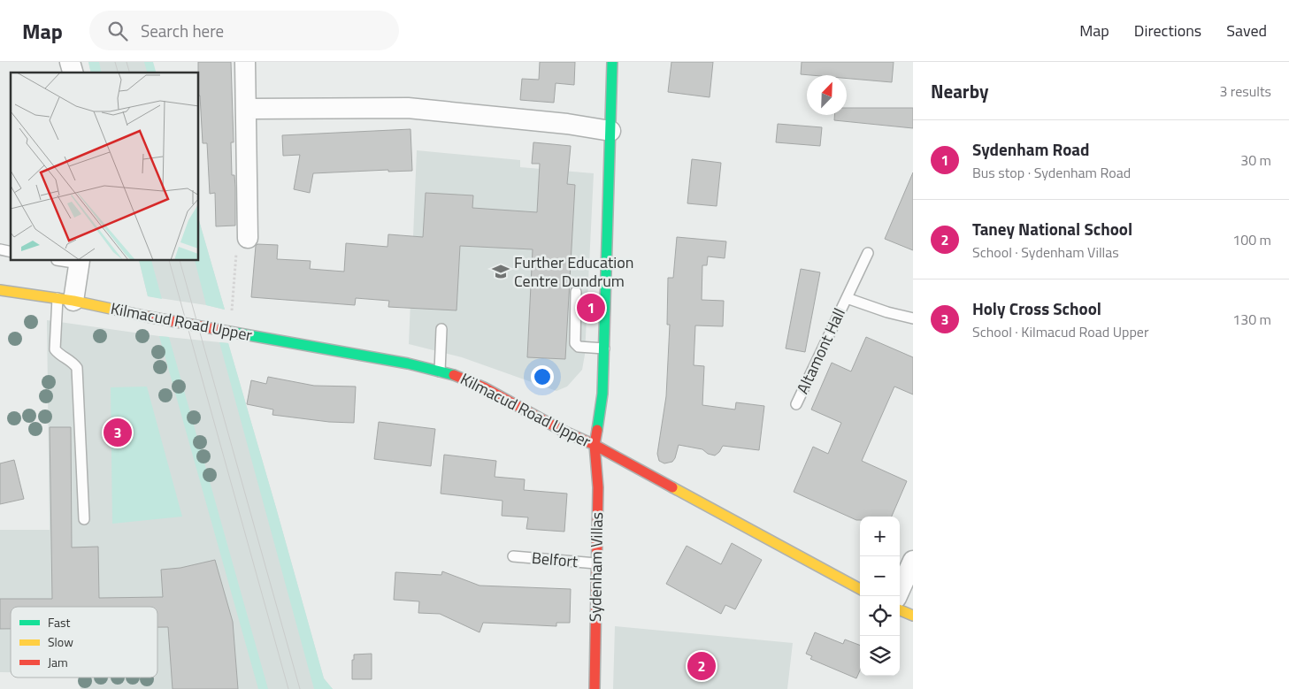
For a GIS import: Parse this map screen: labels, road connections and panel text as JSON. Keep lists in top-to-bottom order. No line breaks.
{"streets":{"street":["Kilmacud Road Upper","Sydenham Villas"],"lane":["Altamont Hall","Belfort"]},"crossings":[["Kilmacud Road Upper","Sydenham Villas"],["Belfort","Sydenham Villas"]],"places":{"school or university":["Further Education Centre Dundrum"]},"legend":["Fast","Slow","Jam"],"north":"top right","page":{"header":"Map","search":"Search here","nav":["Map","Directions","Saved"],"heading":["Nearby","3 results"],"list":[{"mark":"1","name":"Sydenham Road","note":"Bus stop · Sydenham Road","value":"30 m"},{"mark":"2","name":"Taney National School","note":"School · Sydenham Villas","value":"100 m"},{"mark":"3","name":"Holy Cross School","note":"School · Kilmacud Road Upper","value":"130 m"}],"pins":["1","3","2"],"map_buttons":["+","−"]}}
